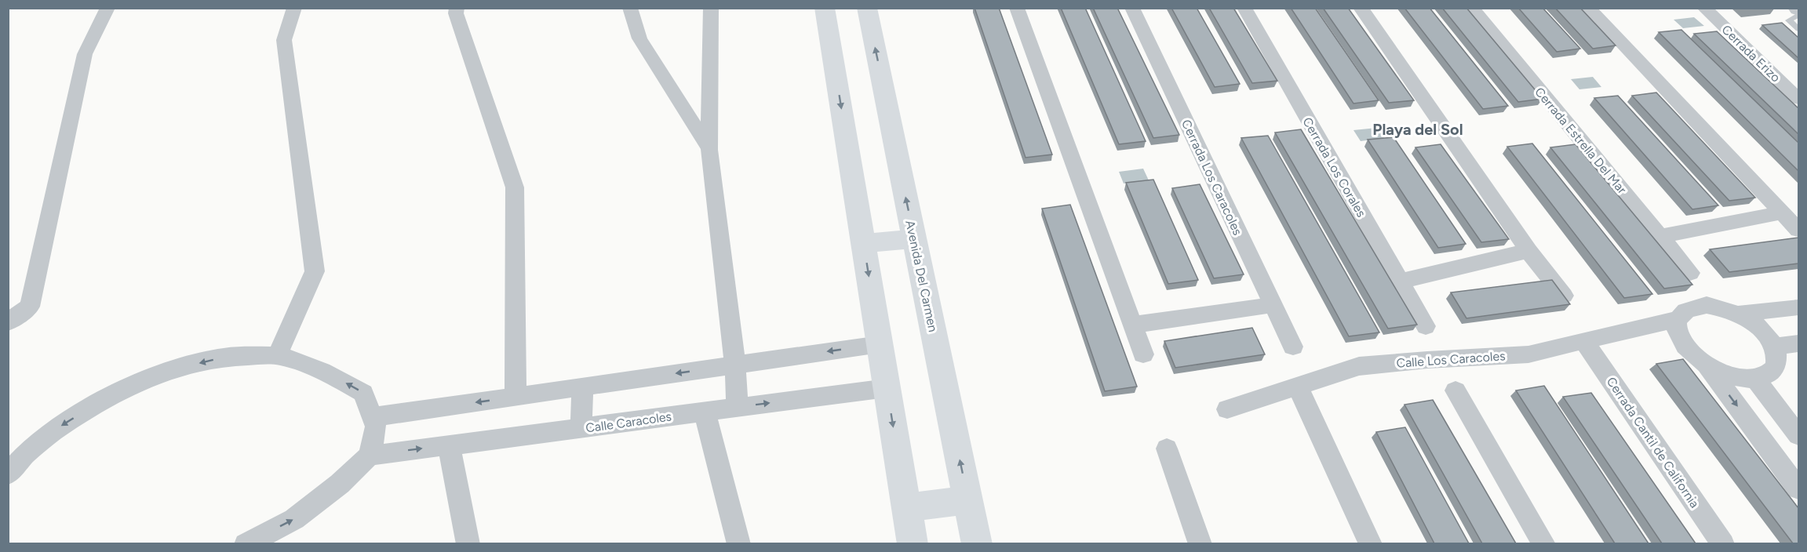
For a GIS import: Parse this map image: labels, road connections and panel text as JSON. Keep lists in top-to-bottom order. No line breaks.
{"streets":{"main road":["Avenida Del Carmen"],"street":["Cerrada Erizo","Cerrada Estrella Del Mar","Cerrada Los Corales","Cerrada Los Caracoles","Calle Los Caracoles","Calle Caracoles","Cerrada Cantil de California"]},"crossings":[["Calle Los Caracoles","Cerrada Cantil de California"]],"districts":["Playa del Sol"]}
